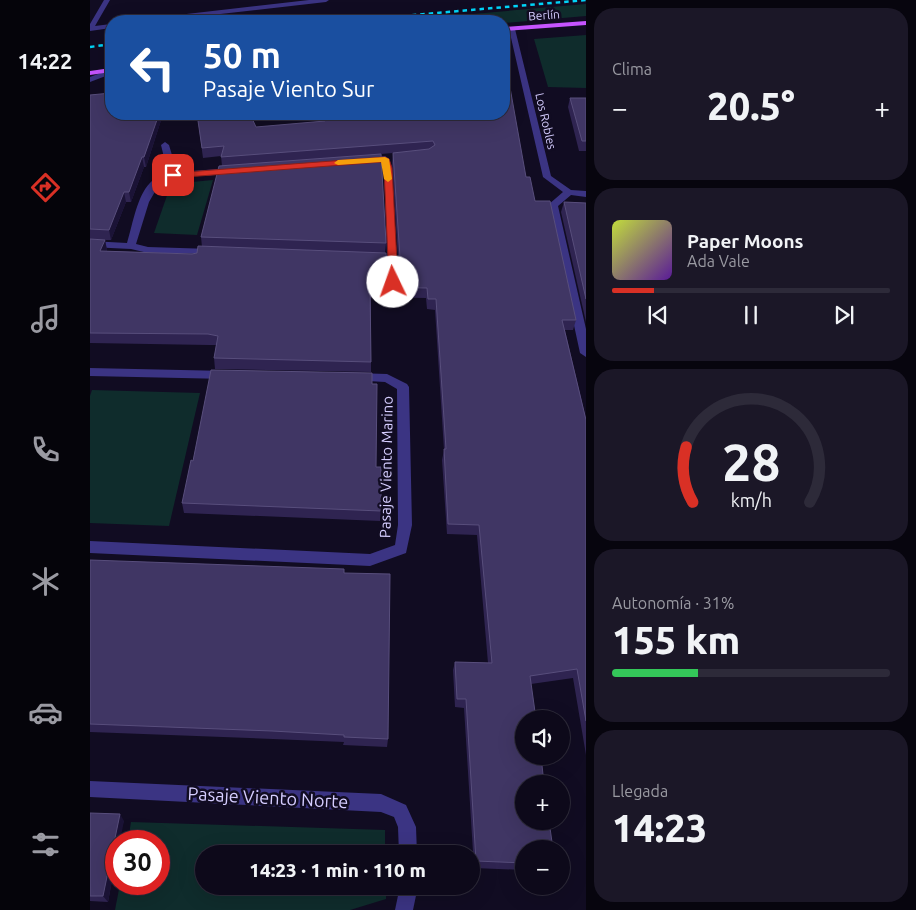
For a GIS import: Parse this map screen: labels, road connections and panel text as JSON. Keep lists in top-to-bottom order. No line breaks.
{"streets":{"main road":["Berlín"],"street":["Los Robles","Pasaje Viento Marino","Pasaje Viento Norte"]},"page":{"tabs":"14:22","tile":["Clima",["Autonomía · 31%","155 km"],["Llegada","14:23"]],"turn":["50 m","Pasaje Viento Sur"],"heat":["−","20.5°","+"],"song":["Paper Moons","Ada Vale"],"map_buttons":["+","−"],"limit":"30","trip":"14:23 · 1 min · 110 m","gauge":["28","km/h"]}}
